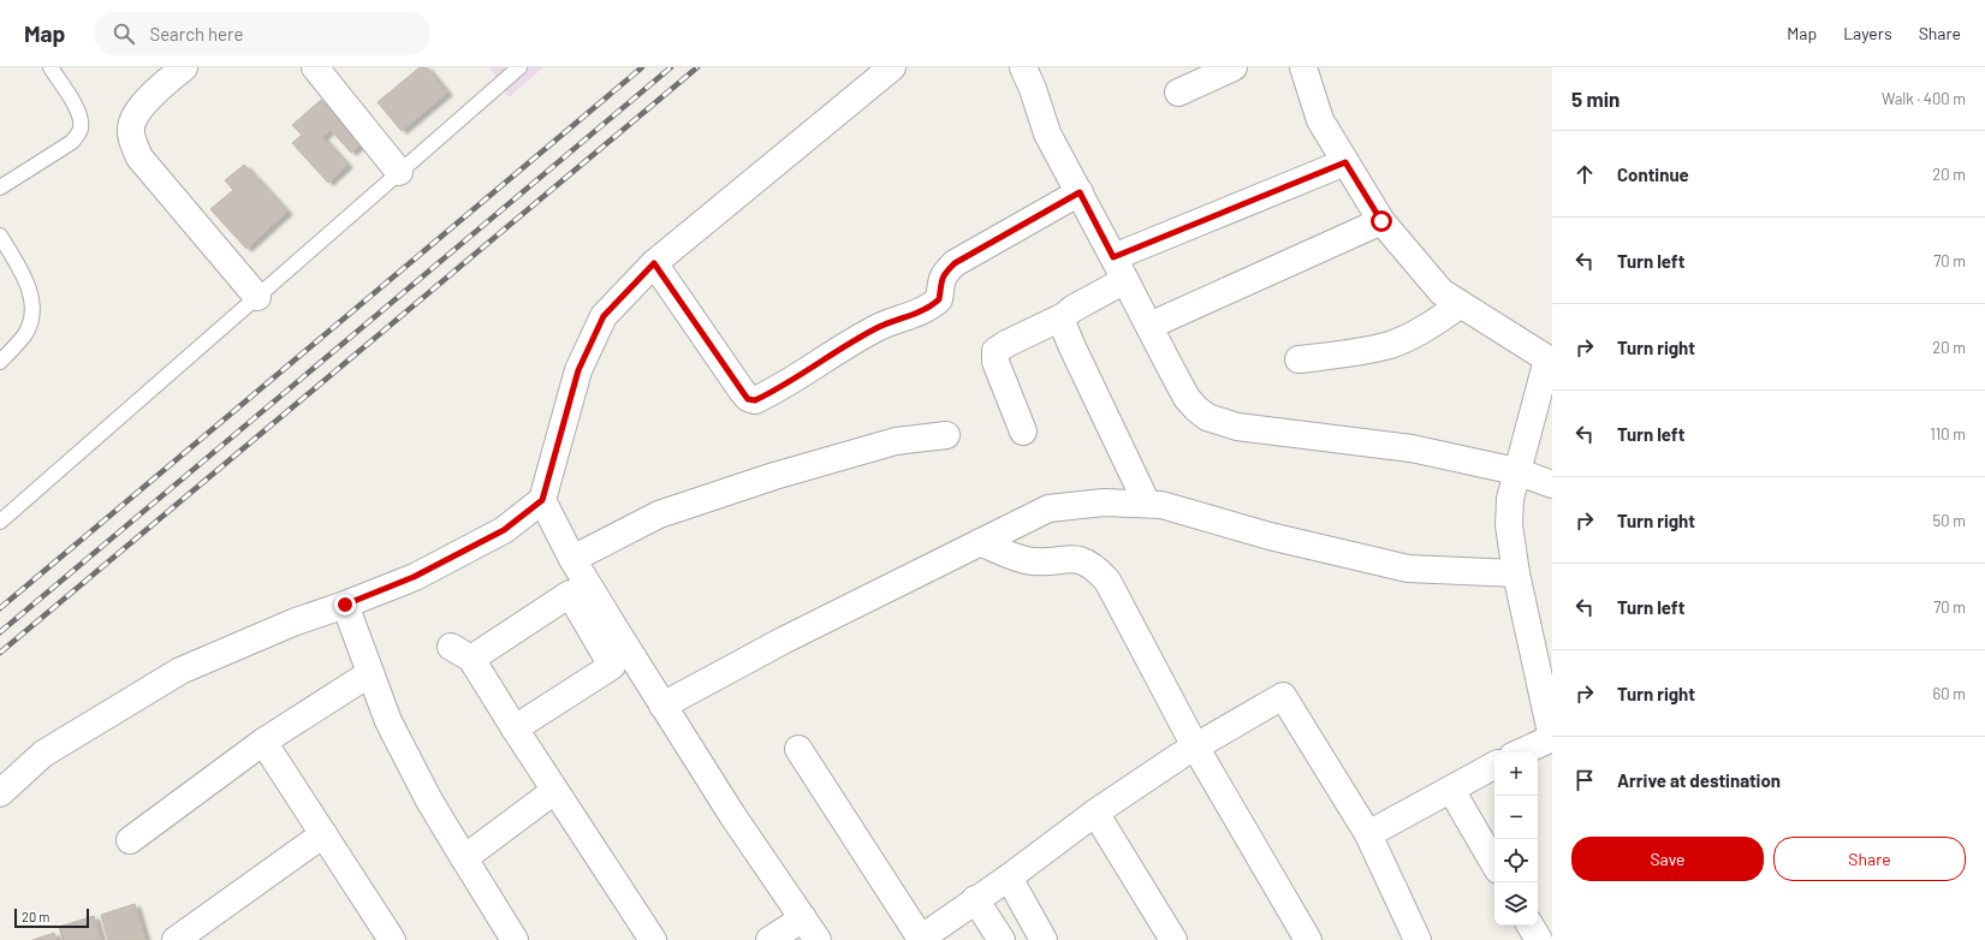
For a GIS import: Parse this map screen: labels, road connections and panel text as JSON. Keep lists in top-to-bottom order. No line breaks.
{"scale_bar":"20 m","page":{"header":"Map","search":"Search here","nav":["Map","Layers","Share"],"heading":["5 min","Walk · 400 m"],"list":[["Continue","20 m"],["Turn left","70 m"],["Turn right","20 m"],["Turn left","110 m"],["Turn right","50 m"],["Turn left","70 m"],["Turn right","60 m"],"Arrive at destination"],"map_buttons":["+","−"],"buttons":["Save","Share"],"scale":"20 m"}}
